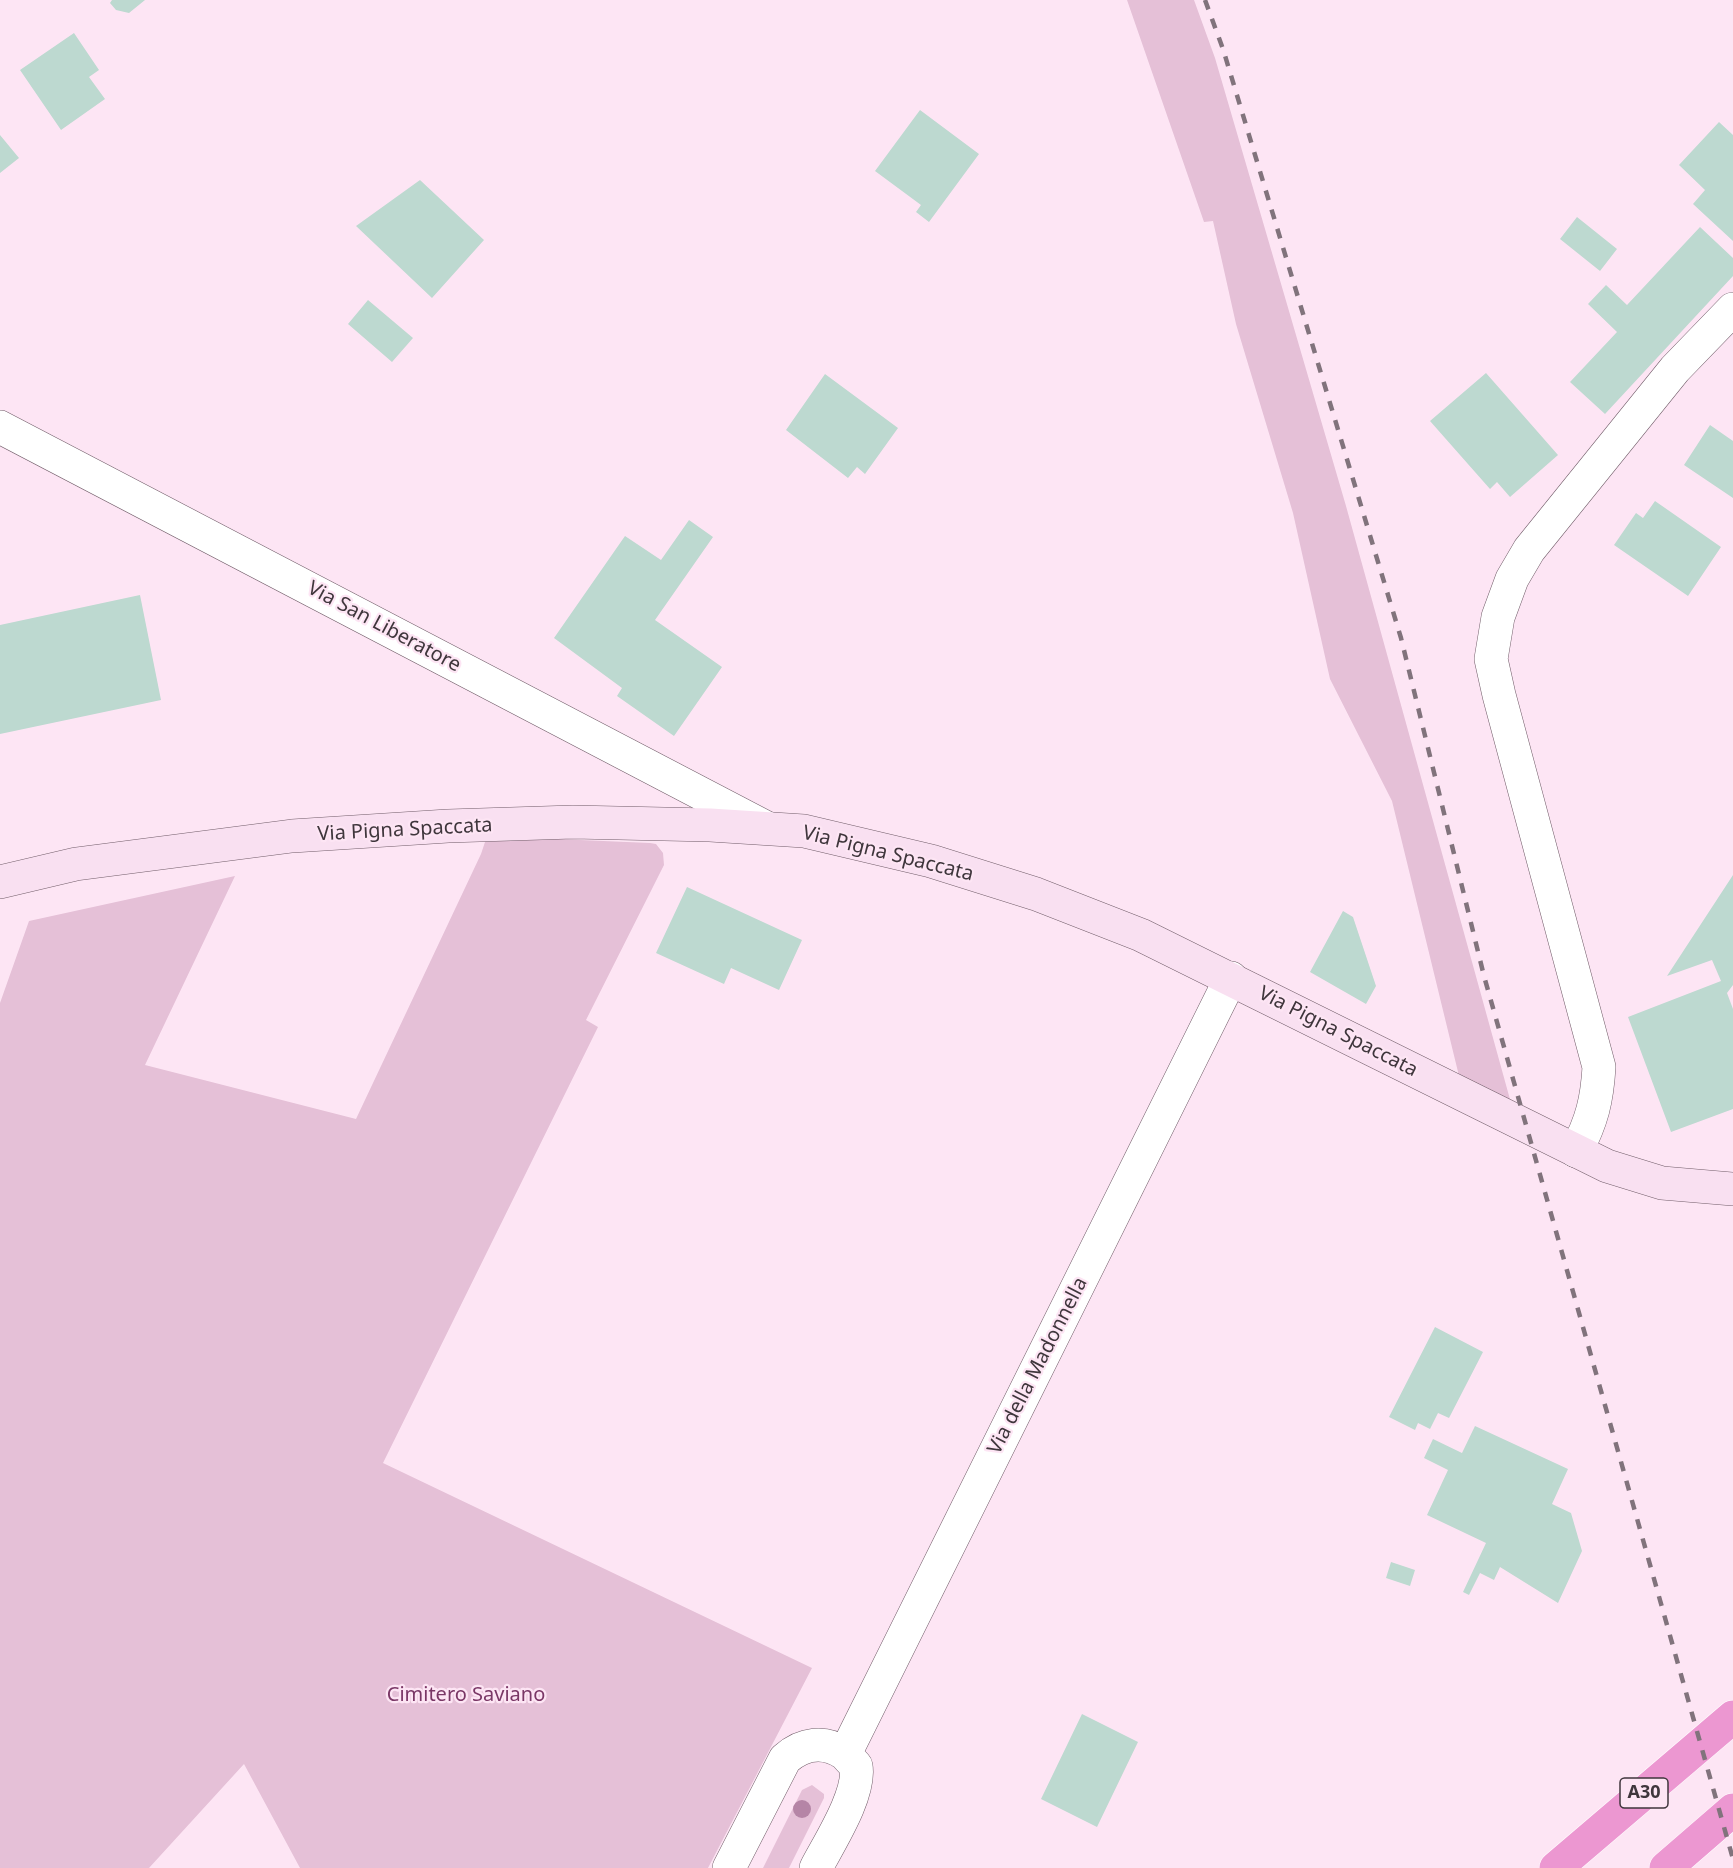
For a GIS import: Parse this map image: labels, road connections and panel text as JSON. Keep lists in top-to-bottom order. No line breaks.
{"streets":{"highway":["A30"],"main road":["Via Pigna Spaccata"],"street":["Via San Liberatore","Via della Madonnella"]},"crossings":[["Via San Liberatore","Via Pigna Spaccata"],["Via Pigna Spaccata","Via della Madonnella"]],"parks":["Cimitero Saviano"]}
